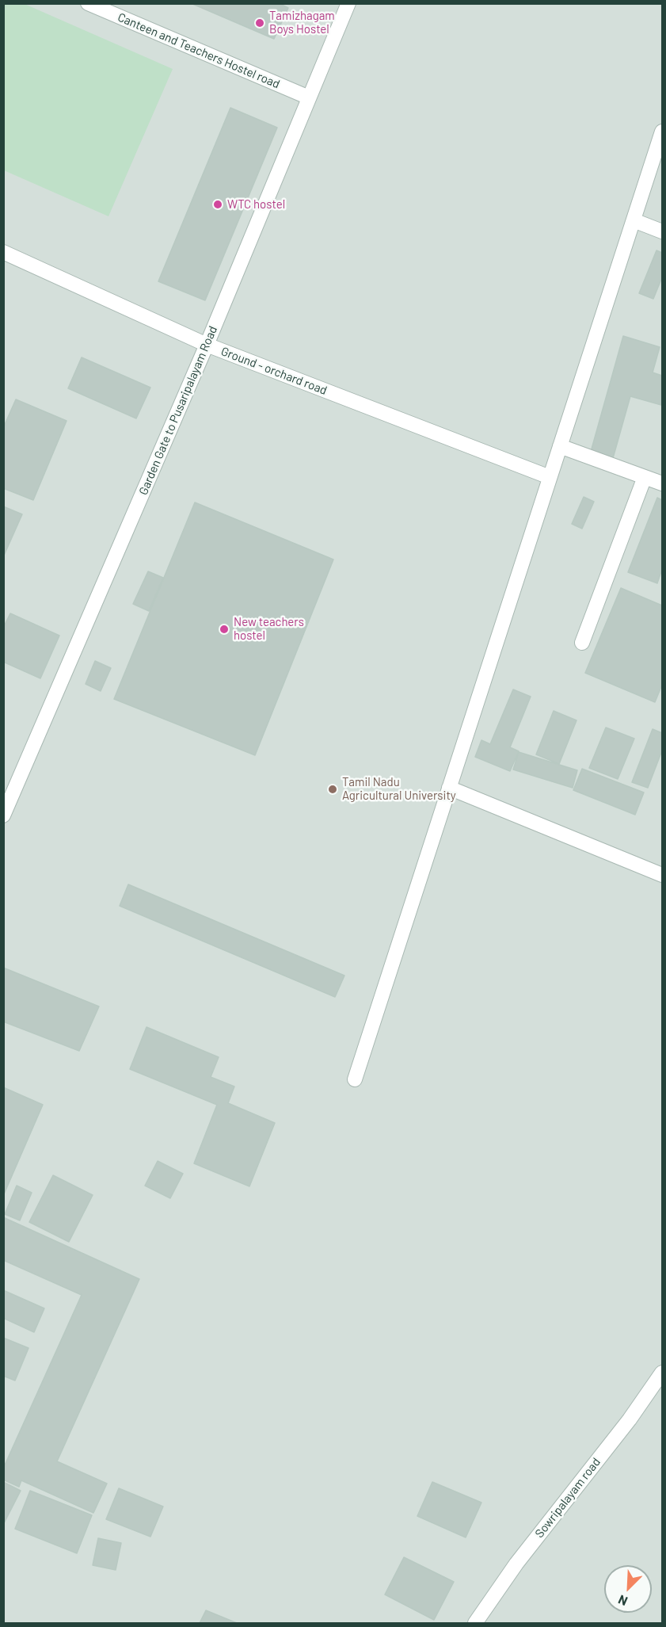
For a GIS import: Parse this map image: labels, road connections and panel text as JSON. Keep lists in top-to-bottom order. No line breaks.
{"streets":{"street":["Canteen and Teachers Hostel road","Ground - orchard road","Garden Gate to Pusaripalayam Road","Sowripalayam road"]},"crossings":[["Canteen and Teachers Hostel road","Garden Gate to Pusaripalayam Road"],["Ground - orchard road","Garden Gate to Pusaripalayam Road"]],"places":["Tamizhagam Boys Hostel","WTC hostel","New teachers hostel","Tamil Nadu Agricultural University"],"north":"bottom left"}
